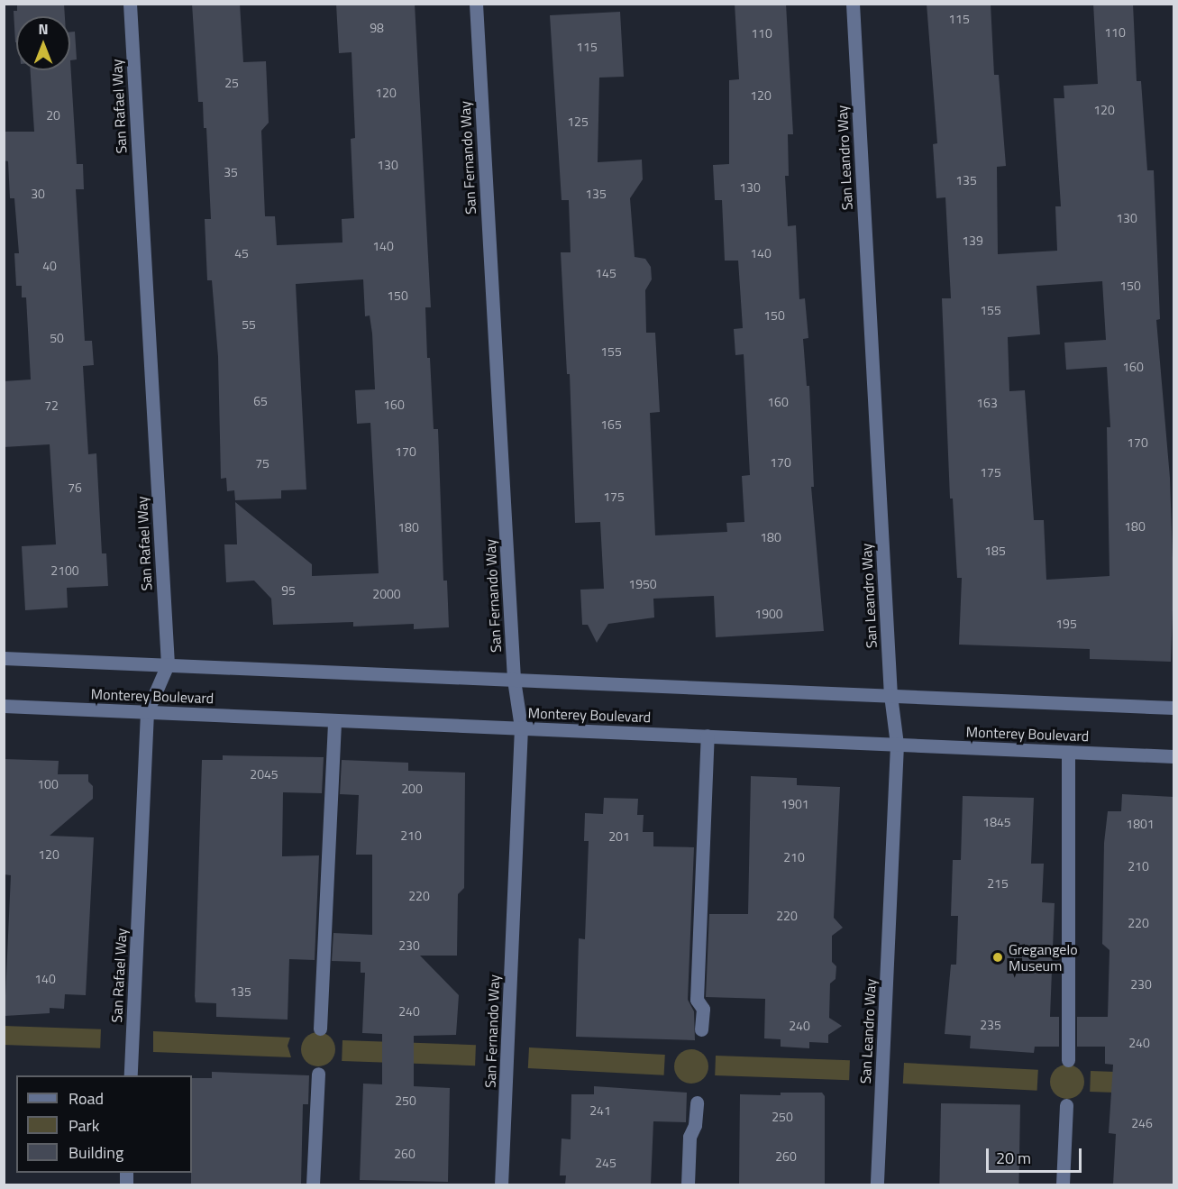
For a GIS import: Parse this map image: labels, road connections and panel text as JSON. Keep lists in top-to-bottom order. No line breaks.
{"streets":{"street":["San Rafael Way","San Fernando Way","San Leandro Way","Monterey Boulevard"]},"crossings":[["San Rafael Way","Monterey Boulevard"],["San Fernando Way","Monterey Boulevard"],["San Leandro Way","Monterey Boulevard"]],"places":["Gregangelo Museum"],"house_numbers":["115","98","110","110","115","25","120","120","120","20","125","130","35","135","130","30","135","130","139","140","45","140","40","145","150","150","155","150","55","50","155","160","65","160","163","160","72","165","170","170","170","75","175","76","175","180","180","180","185","2100","1950","95","2000","1900","195","2045","100","200","1901","1845","1801","210","201","120","210","210","215","220","220","220","230","140","230","135","240","235","240","240","250","241","250","246","260","260","245"],"legend":["Road","Park","Building"],"scale_bar":"20 m","north":"top"}
